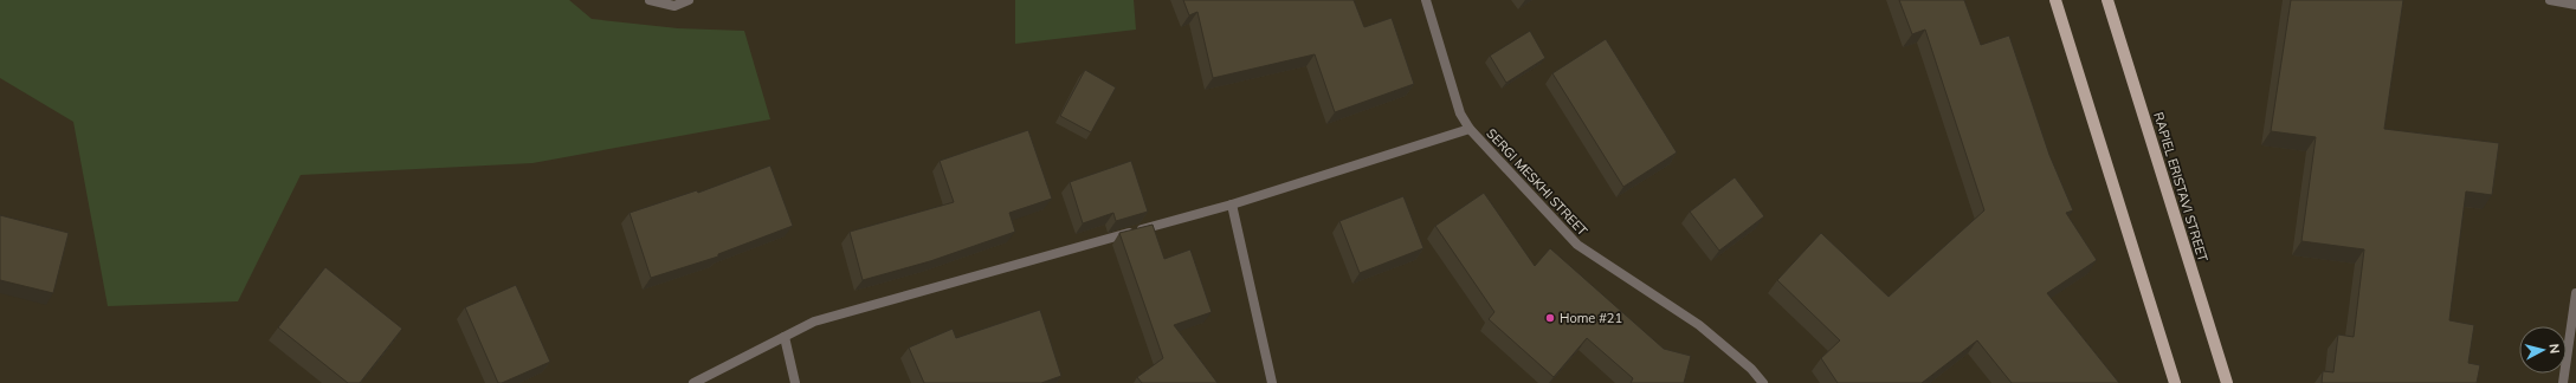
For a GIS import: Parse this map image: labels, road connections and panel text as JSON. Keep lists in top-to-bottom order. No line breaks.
{"streets":{"main road":["RAPIEL ERISTAVI STREET"],"street":["SERGI MESKHI STREET"]},"places":["Home #21"],"north":"right"}
